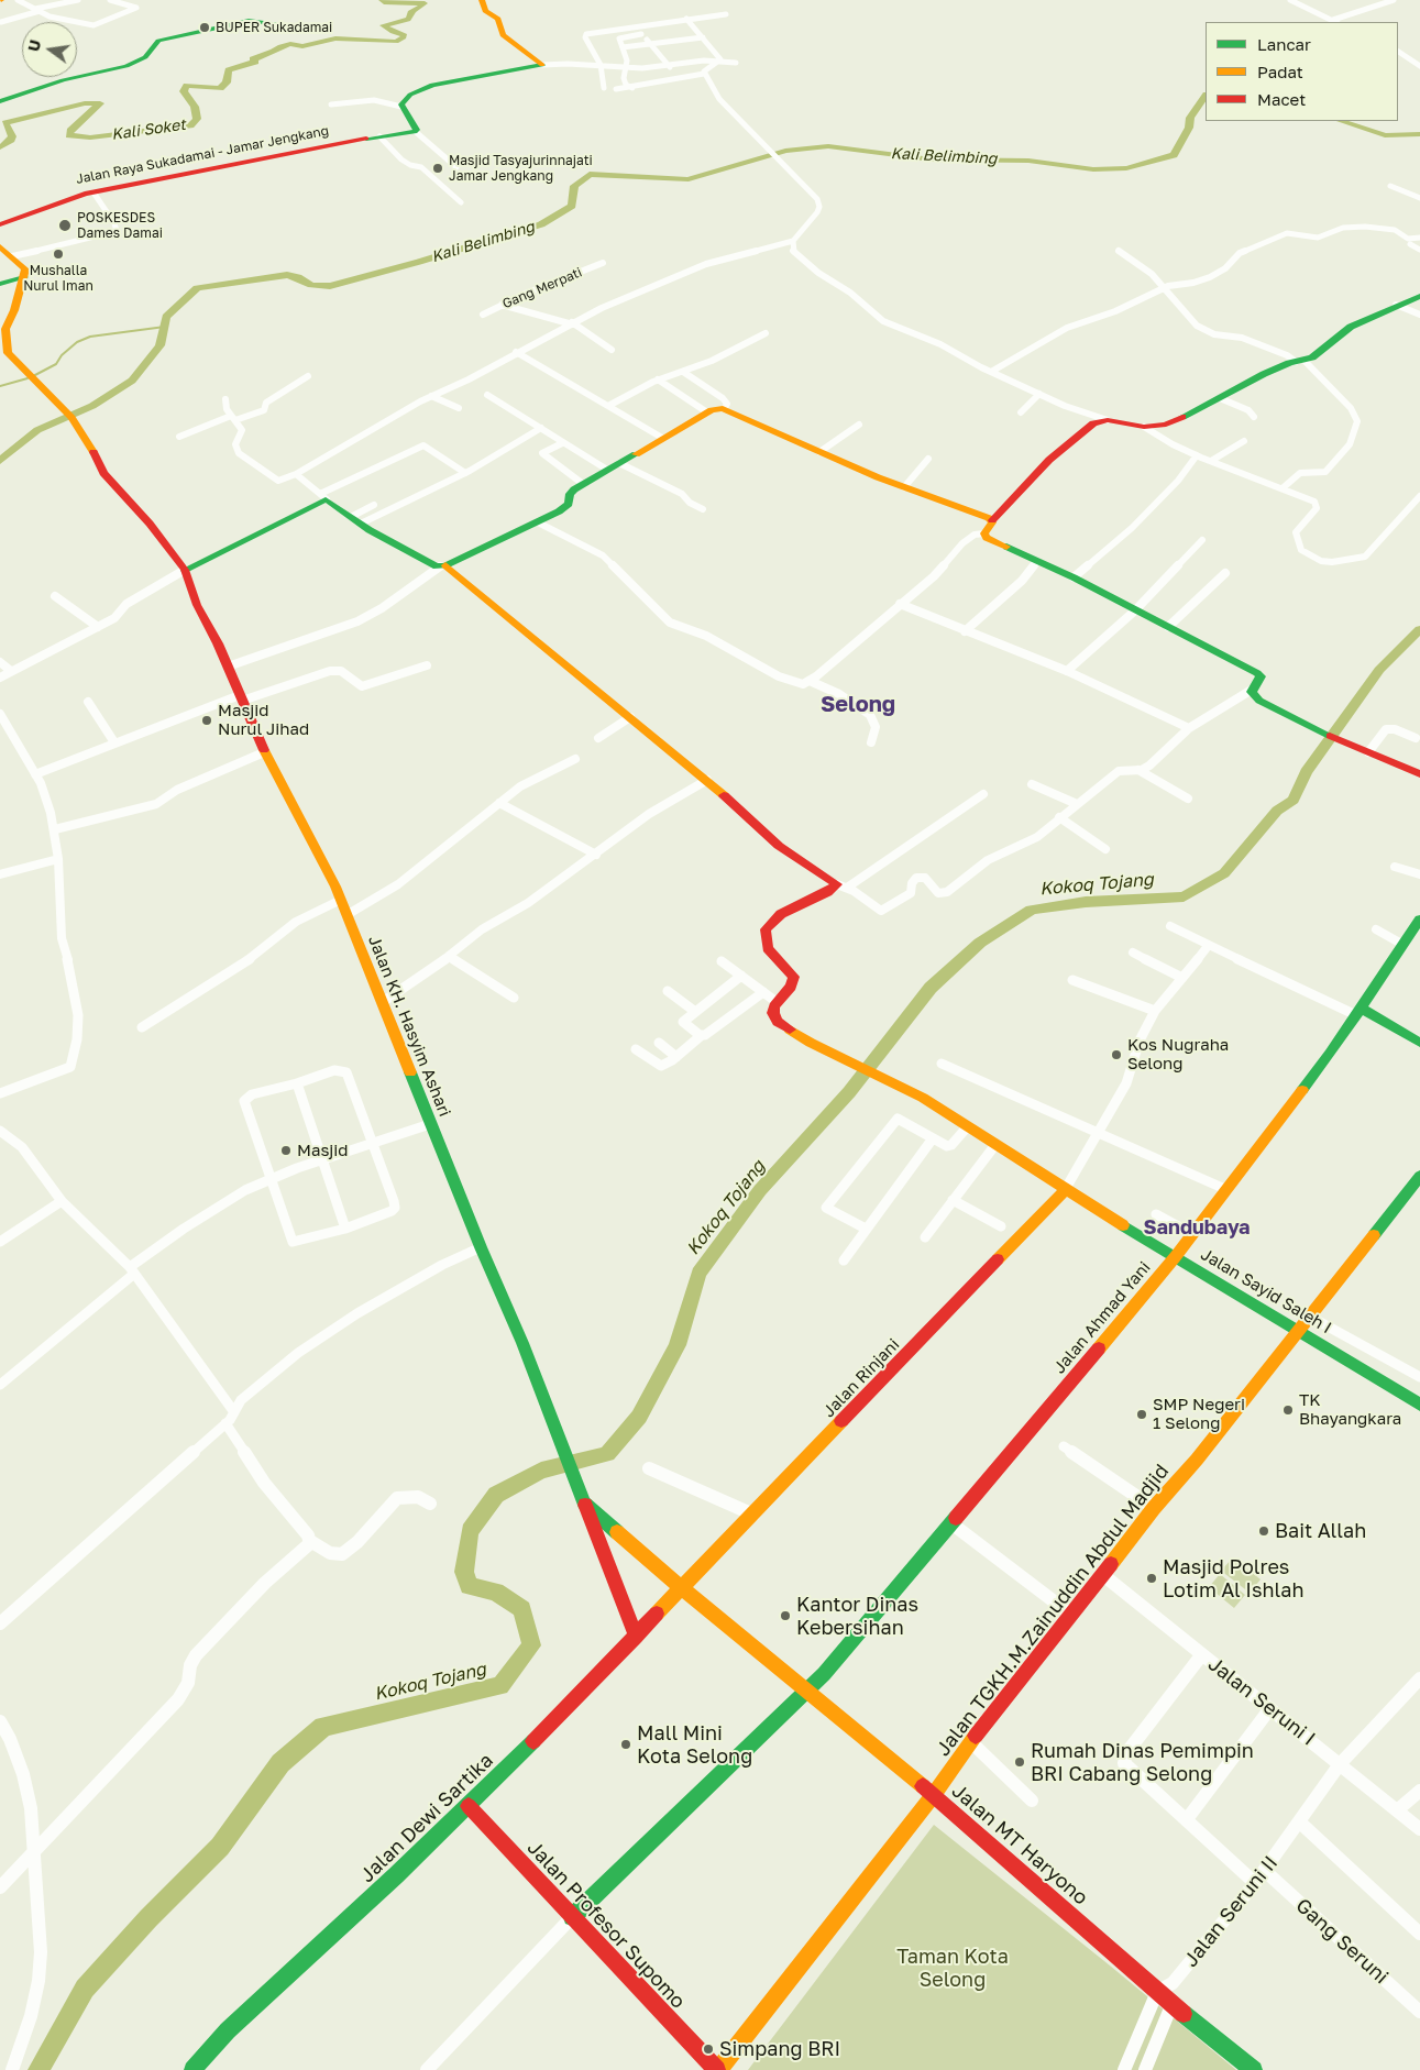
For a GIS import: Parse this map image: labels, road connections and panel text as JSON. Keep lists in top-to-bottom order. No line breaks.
{"streets":{"street":["Jalan Raya Sukadamai - Jamar Jengkang","Gang Merpati","Jalan KH. Hasyim Ashari","Jalan Sayid Saleh I","Jalan Ahmad Yani","Jalan Rinjani","Jalan TGKH.M.Zainuddin Abdul Madjid","Jalan Seruni I","Jalan Dewi Sartika","Jalan MT Haryono","Jalan Seruni II","Jalan Profesor Supomo","Gang Seruni"]},"crossings":[["Jalan KH. Hasyim Ashari","Jalan Rinjani"],["Jalan KH. Hasyim Ashari","Jalan Dewi Sartika"],["Jalan KH. Hasyim Ashari","Jalan MT Haryono"],["Jalan Sayid Saleh I","Jalan Ahmad Yani"],["Jalan Sayid Saleh I","Jalan Rinjani"],["Jalan Sayid Saleh I","Jalan TGKH.M.Zainuddin Abdul Madjid"],["Jalan Ahmad Yani","Jalan MT Haryono"],["Jalan Ahmad Yani","Jalan Profesor Supomo"],["Jalan Rinjani","Jalan Dewi Sartika"],["Jalan Rinjani","Jalan MT Haryono"],["Jalan TGKH.M.Zainuddin Abdul Madjid","Jalan Seruni I"],["Jalan TGKH.M.Zainuddin Abdul Madjid","Jalan MT Haryono"],["Jalan TGKH.M.Zainuddin Abdul Madjid","Jalan Profesor Supomo"],["Jalan Seruni I","Jalan Seruni II"],["Jalan Dewi Sartika","Jalan MT Haryono"],["Jalan Dewi Sartika","Jalan Profesor Supomo"],["Jalan MT Haryono","Jalan Seruni II"],["Jalan Seruni II","Gang Seruni"]],"districts":["Selong","Sandubaya"],"water":["Kali Soket","Kali Belimbing","Kokoq Tojang"],"parks":["Taman Kota Selong"],"places":["BUPER Sukadamai","Masjid Tasyajurinnajati Jamar Jengkang","POSKESDES Dames Damai","Mushalla Nurul Iman","Masjid Nurul Jihad","Kos Nugraha Selong","Masjid","TK Bhayangkara","SMP Negeri 1 Selong","Bait Allah","Masjid Polres Lotim Al Ishlah","Kantor Dinas Kebersihan","Mall Mini Kota Selong","Rumah Dinas Pemimpin BRI Cabang Selong","Simpang BRI"],"legend":["Lancar","Padat","Macet"],"north":"left"}
